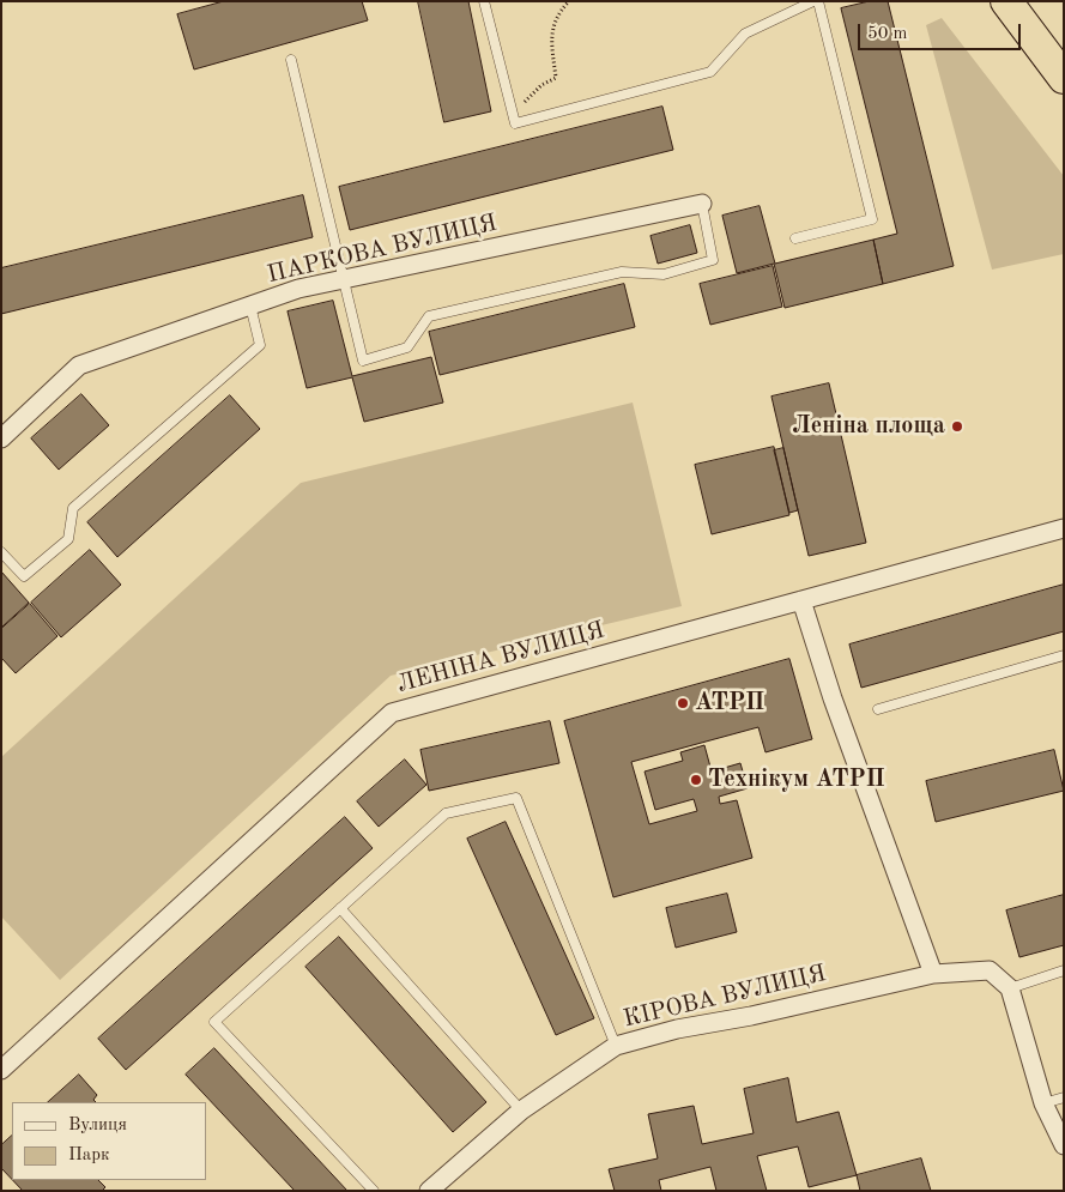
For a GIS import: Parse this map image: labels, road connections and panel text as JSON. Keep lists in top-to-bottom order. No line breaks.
{"streets":{"street":["ПАРКОВА ВУЛИЦЯ","ЛЕНІНА ВУЛИЦЯ","КІРОВА ВУЛИЦЯ"]},"places":["Леніна площа","АТРП","Технікум АТРП"],"legend":["Вулиця","Парк"],"scale_bar":"50 m"}
